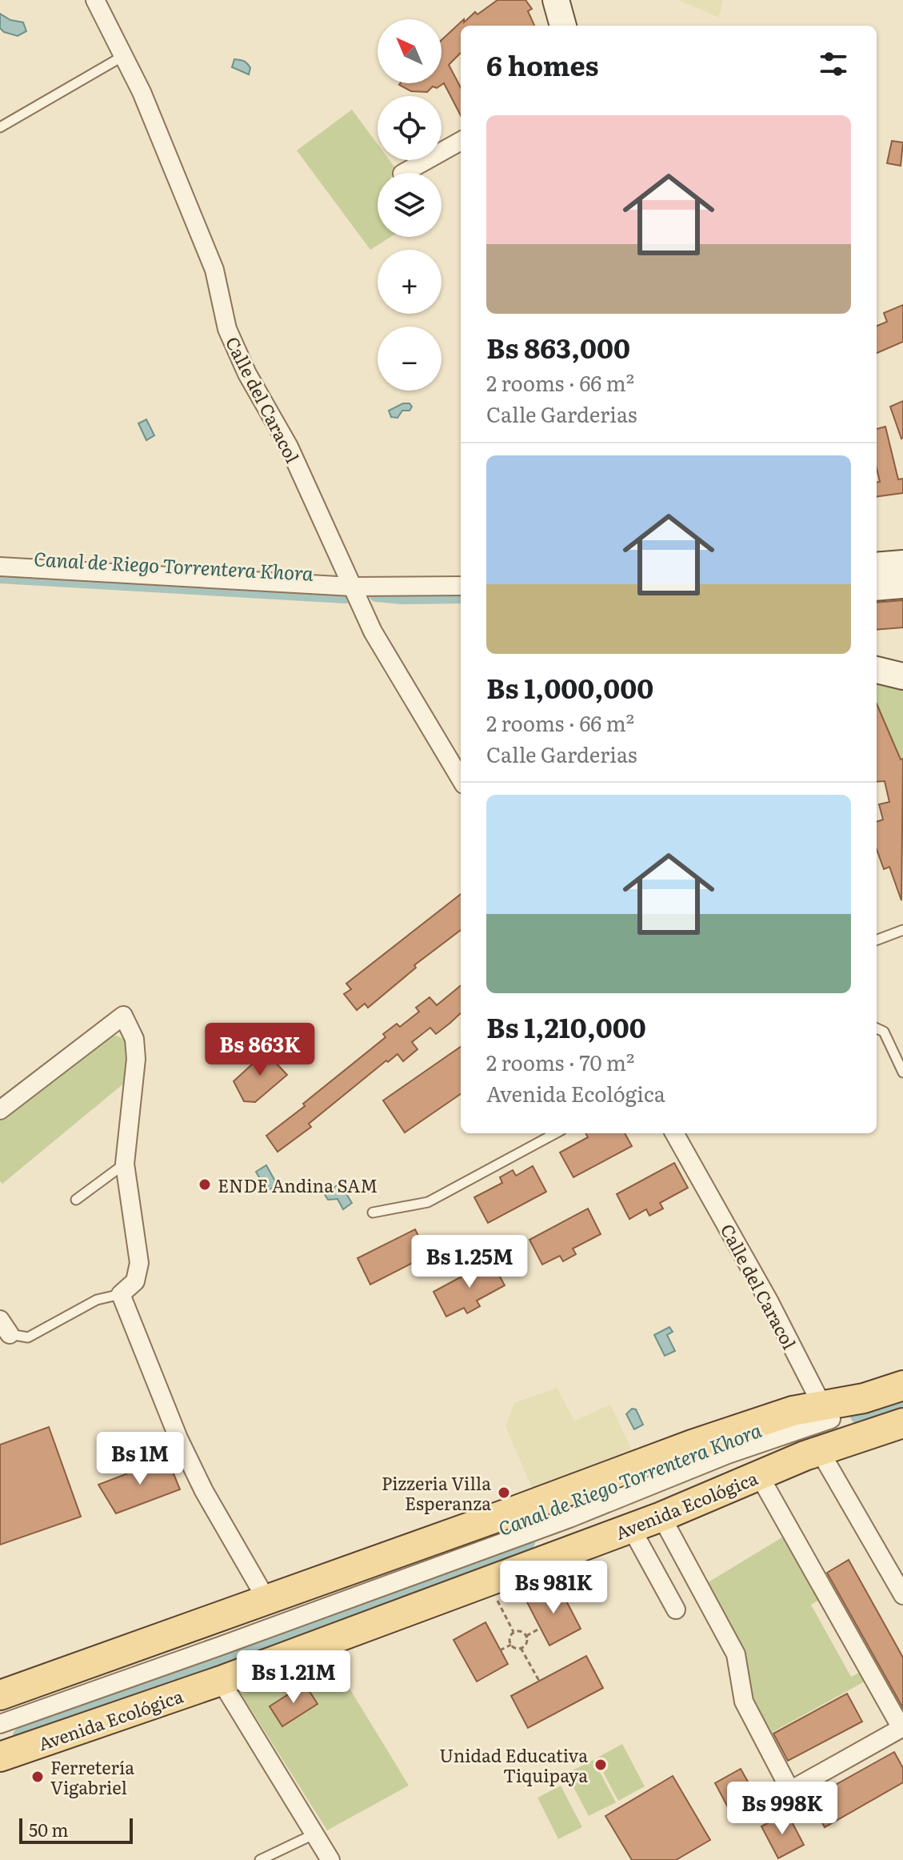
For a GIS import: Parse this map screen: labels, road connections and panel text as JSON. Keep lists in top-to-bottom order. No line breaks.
{"streets":{"main road":["Avenida Ecológica"],"street":["Calle del Caracol"]},"crossings":[["Calle del Caracol","Avenida Ecológica"]],"water":["Canal de Riego Torrentera Khora"],"places":["ENDE Andina SAM","Pizzeria Villa Esperanza","Unidad Educativa Tiquipaya","Ferretería Vigabriel"],"scale_bar":"50 m","north":"top left","page":{"map_buttons":["+","−"],"heading":"6 homes","list":[{"name":"Bs 863,000","note":"2 rooms · 66 m² · Calle Garderias"},{"name":"Bs 1,000,000","note":"2 rooms · 66 m² · Calle Garderias"},{"name":"Bs 1,210,000","note":"2 rooms · 70 m² · Avenida Ecológica"}],"price":["Bs 863K","Bs 1.25M","Bs 1M","Bs 981K","Bs 1.21M","Bs 998K"],"scale":"50 m"}}
